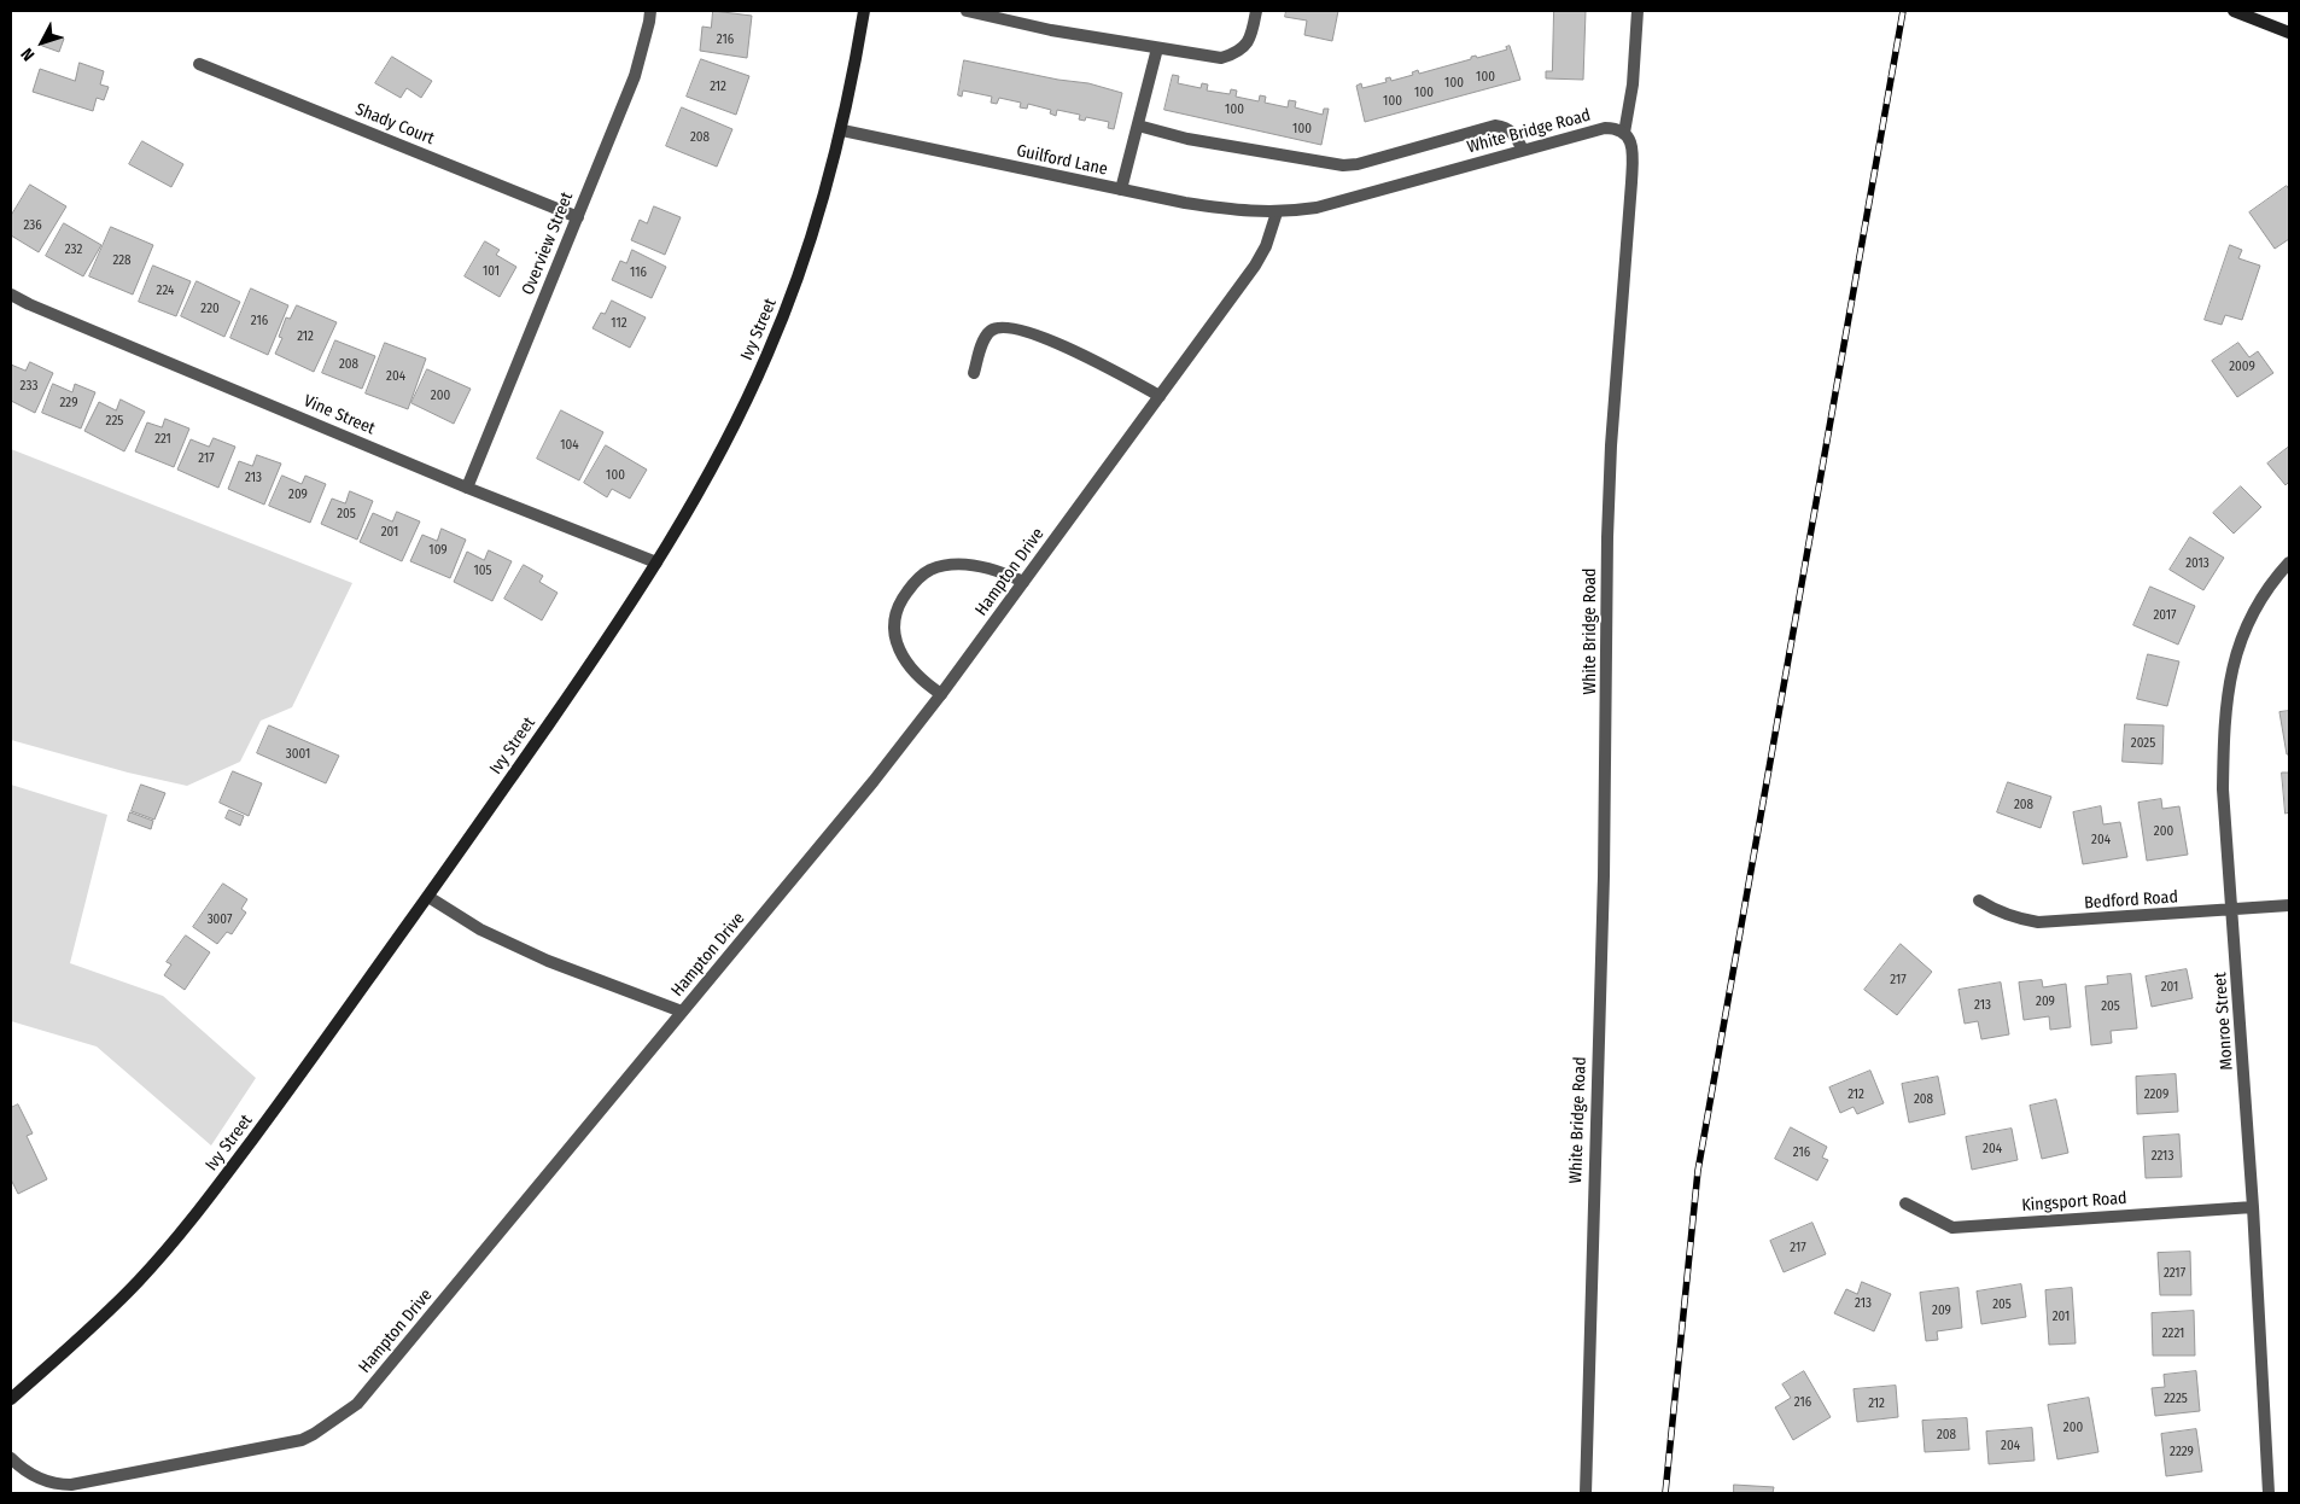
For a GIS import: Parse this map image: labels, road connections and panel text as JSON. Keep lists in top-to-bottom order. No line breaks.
{"streets":{"main road":["Ivy Street"],"street":["Shady Court","White Bridge Road","Guilford Lane","Overview Street","Vine Street","Hampton Drive","Bedford Road","Monroe Street","Kingsport Road"]},"crossings":[["Shady Court","Overview Street"],["White Bridge Road","Guilford Lane"],["White Bridge Road","Hampton Drive"],["Guilford Lane","Ivy Street"],["Guilford Lane","Hampton Drive"],["Overview Street","Vine Street"],["Ivy Street","Vine Street"],["Bedford Road","Monroe Street"],["Monroe Street","Kingsport Road"]],"house_numbers":["216","100","100","212","100","100","100","100","208","236","232","228","101","116","224","220","216","112","212","208","2009","204","233","200","229","225","221","104","217","100","213","209","205","201","109","2013","105","2017","2025","3001","208","200","204","3007","217","201","209","213","205","212","2209","208","204","216","2213","217","2217","213","205","209","201","2221","2225","216","212","200","208","204","2229"],"north":"bottom left"}
